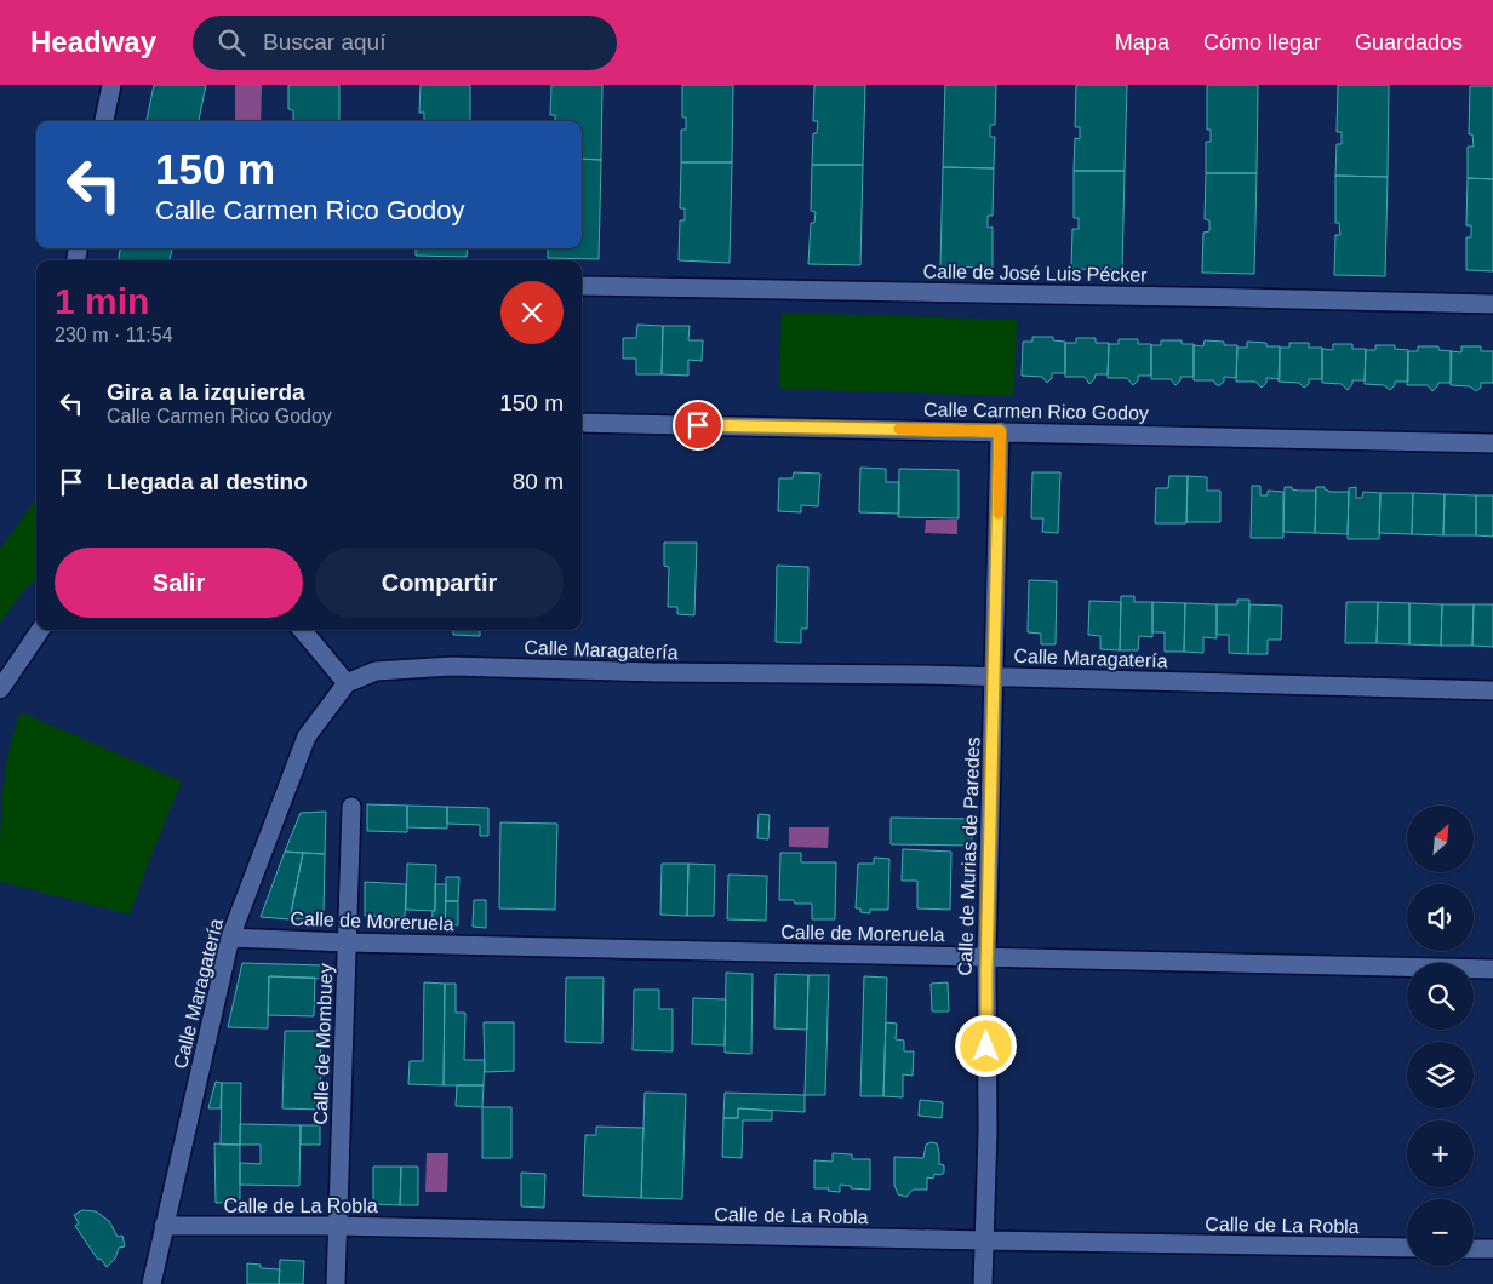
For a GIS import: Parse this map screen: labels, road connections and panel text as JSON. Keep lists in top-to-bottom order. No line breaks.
{"streets":{"street":["Calle de José Luis Pécker","Calle Carmen Rico Godoy","Calle Maragatería","Calle de Murias de Paredes","Calle de Moreruela","Calle de Mombuey","Calle de La Robla"]},"crossings":[["Calle Carmen Rico Godoy","Calle de Murias de Paredes"],["Calle Maragatería","Calle de Murias de Paredes"],["Calle Maragatería","Calle de Moreruela"],["Calle Maragatería","Calle de La Robla"],["Calle de Murias de Paredes","Calle de Moreruela"],["Calle de Murias de Paredes","Calle de La Robla"],["Calle de Moreruela","Calle de Mombuey"],["Calle de Mombuey","Calle de La Robla"]],"north":"top right","page":{"header":"Headway","search":"Buscar aquí","nav":["Mapa","Cómo llegar","Guardados"],"turn":["150 m","Calle Carmen Rico Godoy"],"heading":["1 min","230 m · 11:54"],"list":[{"name":"Gira a la izquierda","note":"Calle Carmen Rico Godoy","value":"150 m"},{"name":"Llegada al destino","value":"80 m"}],"buttons":["Salir","Compartir"],"map_buttons":["+","−"]}}
